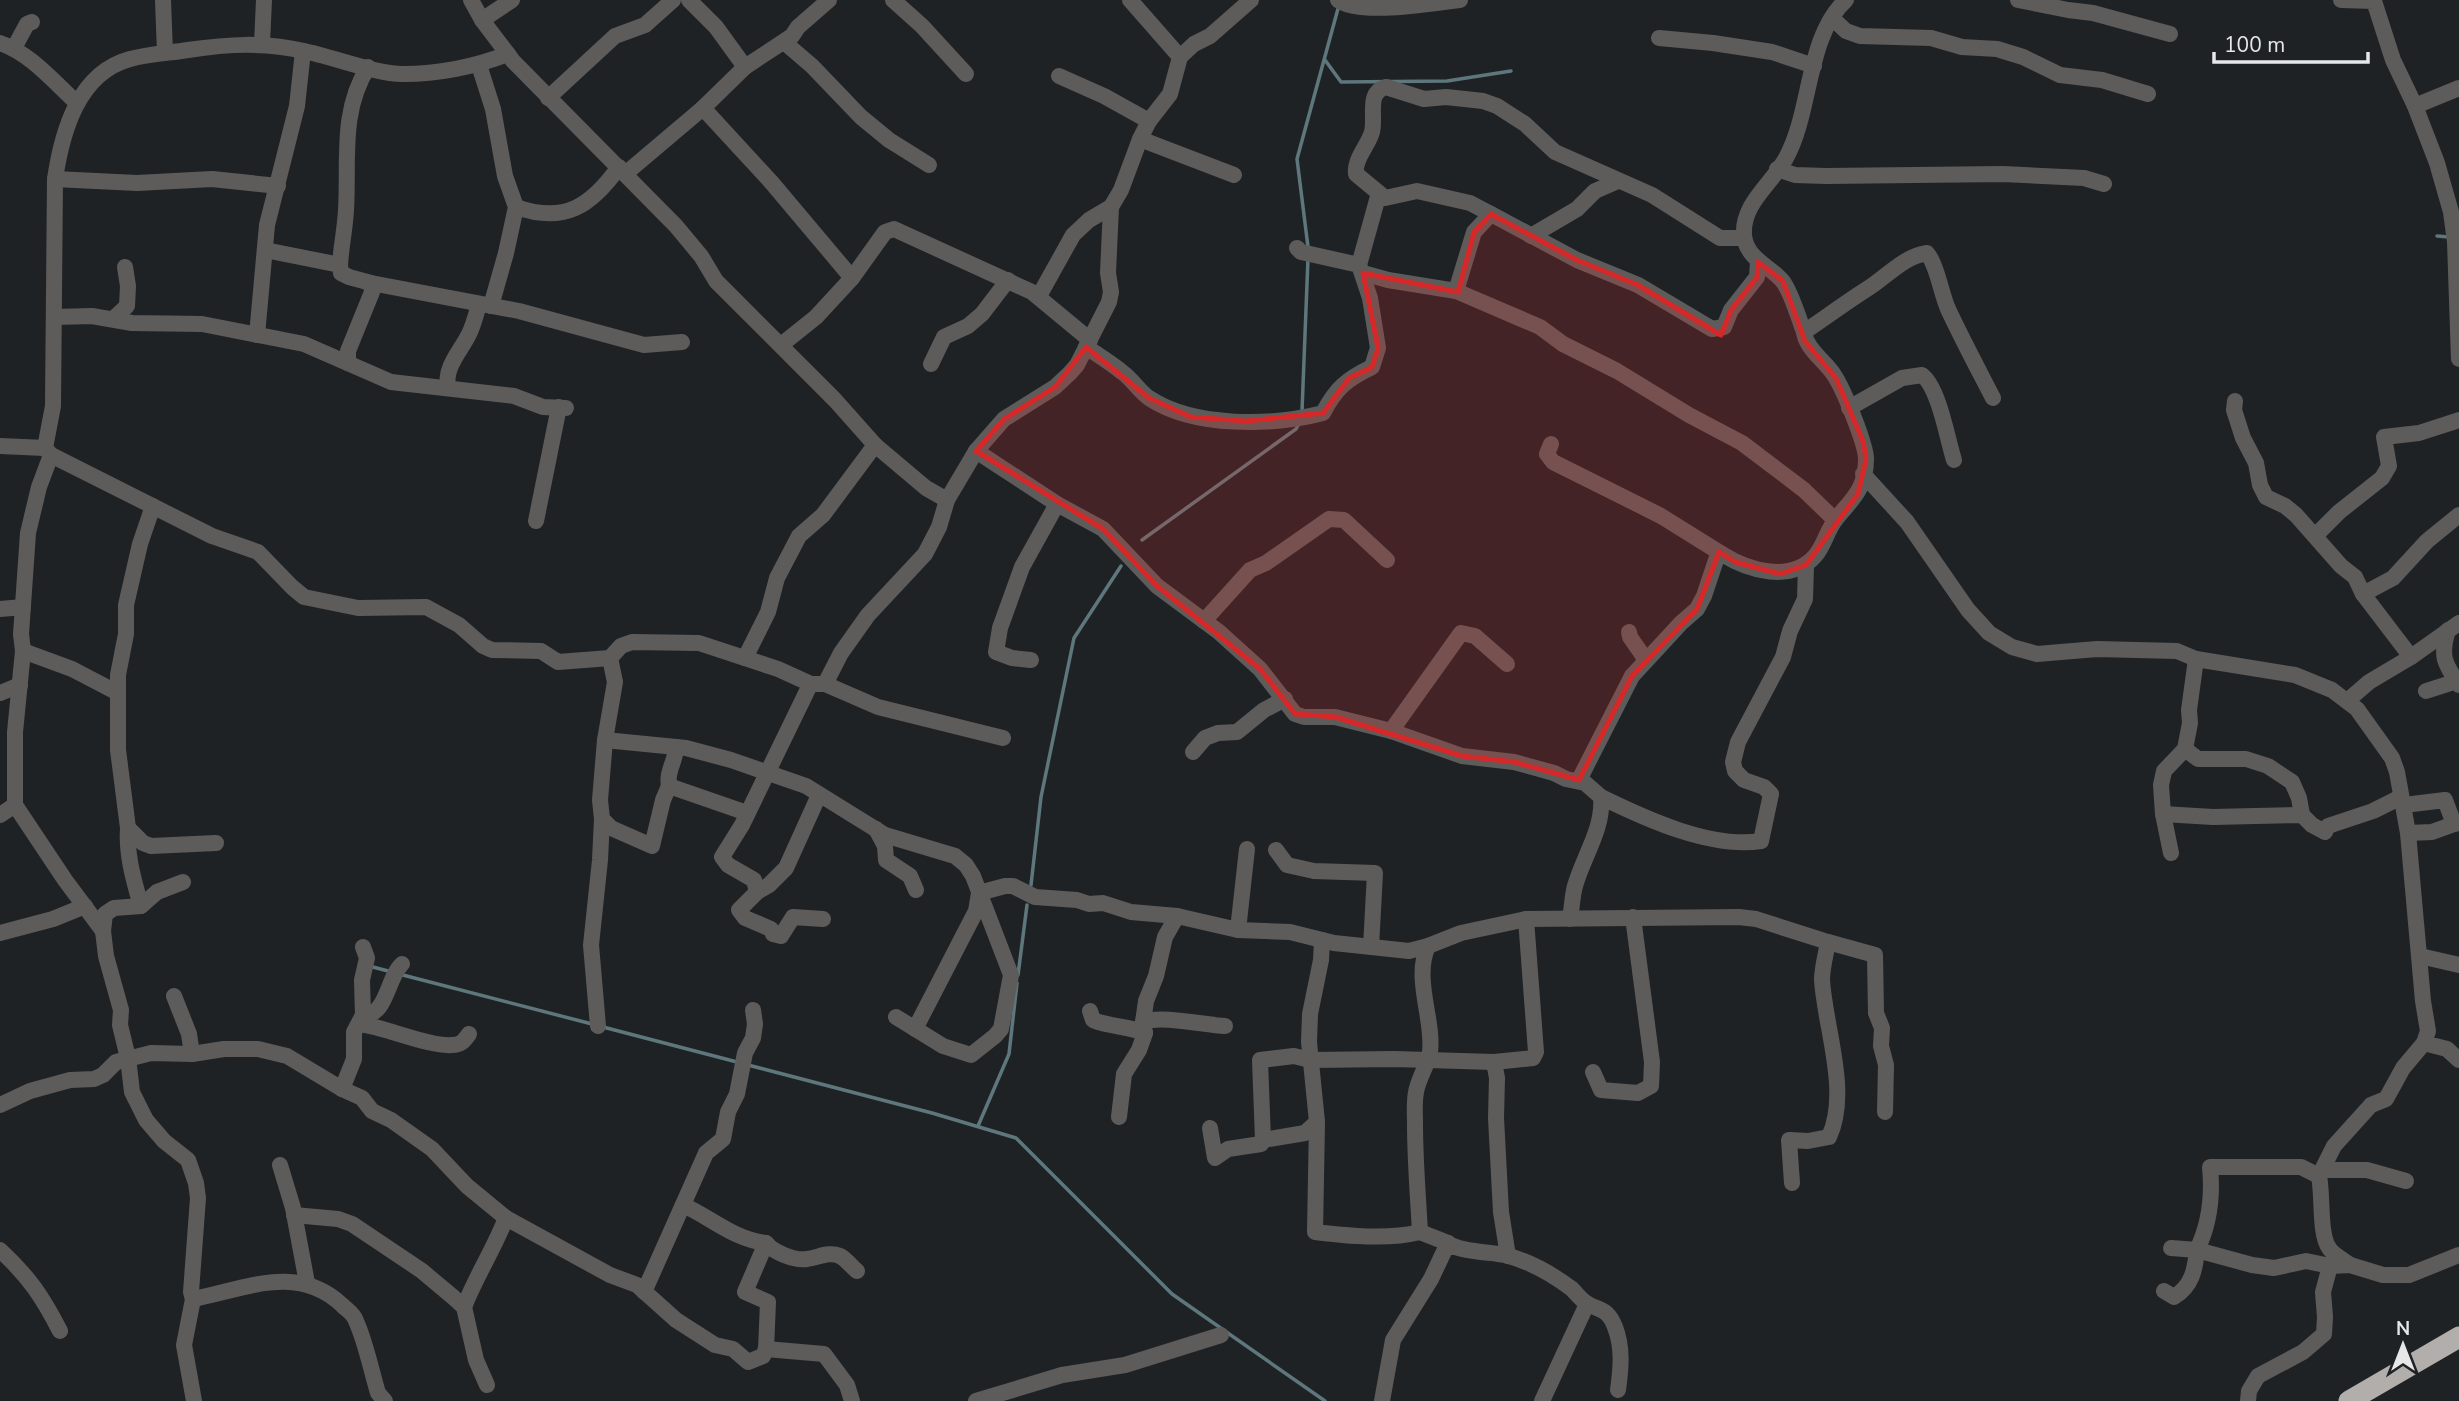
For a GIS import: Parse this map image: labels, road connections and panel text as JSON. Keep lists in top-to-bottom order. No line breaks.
{"scale_bar":"100 m","north":"top"}
